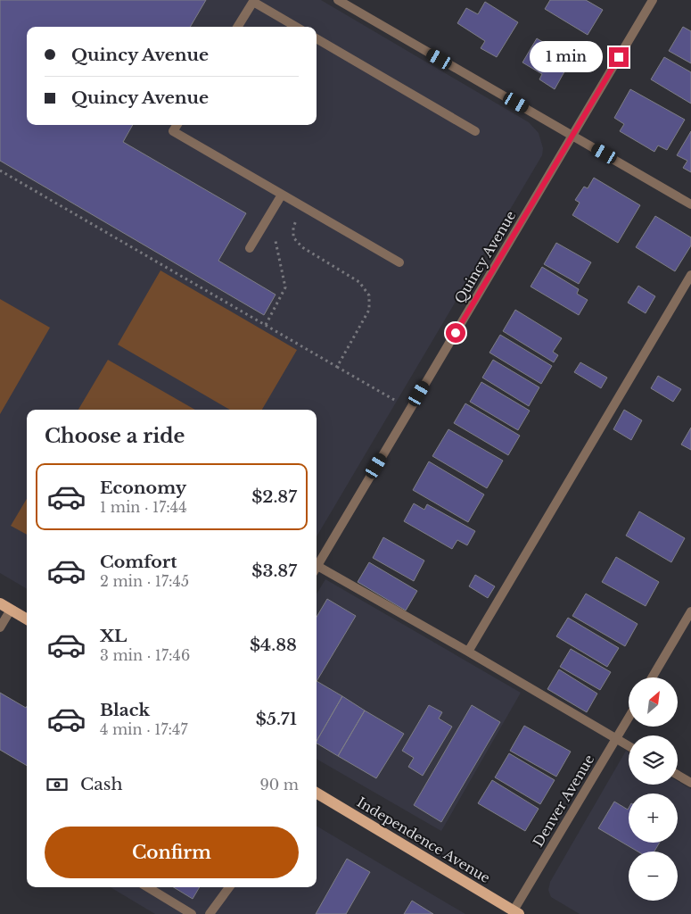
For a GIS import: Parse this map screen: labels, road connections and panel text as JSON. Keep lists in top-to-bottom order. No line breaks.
{"streets":{"main road":["Independence Avenue"],"street":["Quincy Avenue","Denver Avenue"]},"crossings":[["Denver Avenue","Independence Avenue"]],"north":"top right","page":{"banner":["Quincy Avenue","Quincy Avenue"],"bubble":"1 min","heading":"Choose a ride","list":[{"name":"Economy","note":"1 min · 17:44","value":"$2.87"},{"name":"Comfort","note":"2 min · 17:45","value":"$3.87"},{"name":"XL","note":"3 min · 17:46","value":"$4.88"},{"name":"Black","note":"4 min · 17:47","value":"$5.71"}],"map_buttons":["+","−"],"pay":["Cash","90 m"],"buttons":"Confirm"}}
